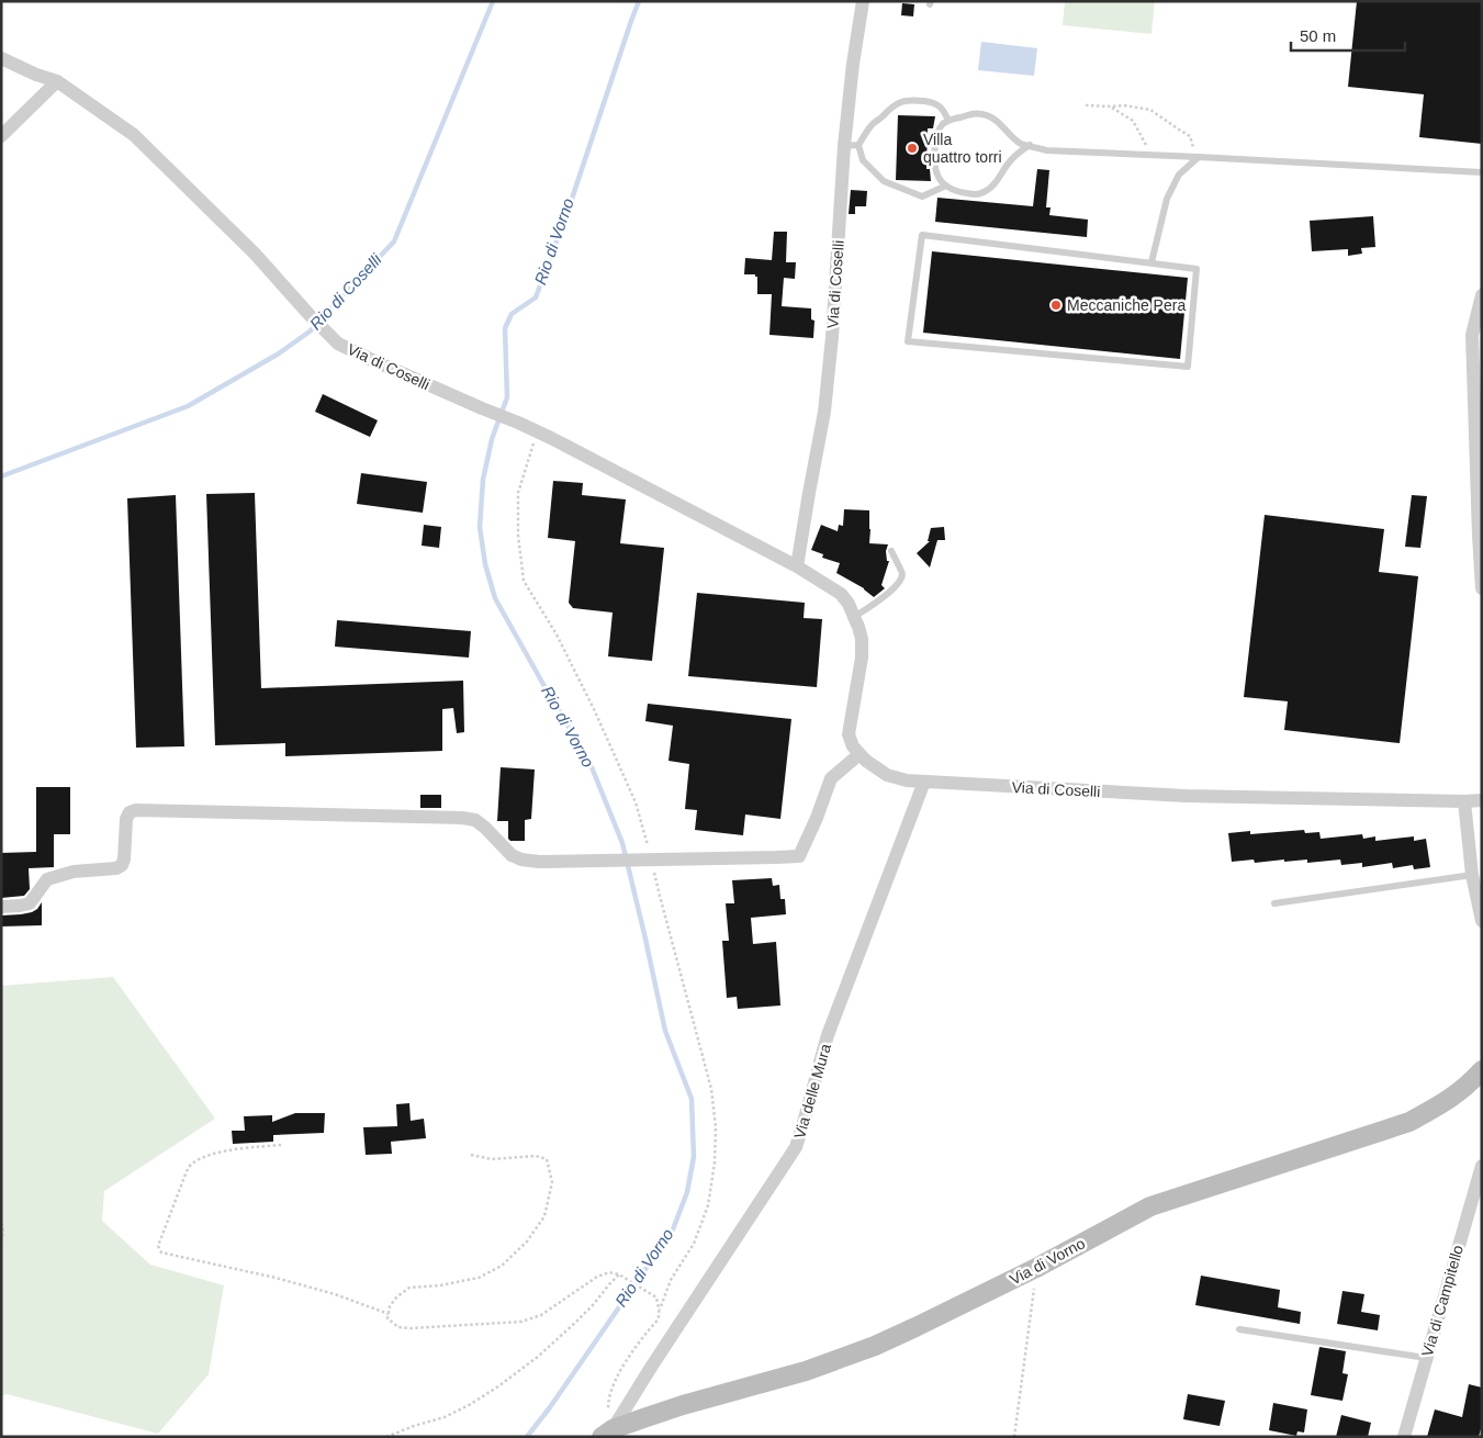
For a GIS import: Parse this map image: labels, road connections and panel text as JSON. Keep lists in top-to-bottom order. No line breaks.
{"streets":{"street":["Via di Coselli","Via delle Mura","Via di Vorno","Via di Campitello"]},"crossings":[["Via di Coselli","Via delle Mura"],["Via delle Mura","Via di Vorno"]],"water":["Rio di Vorno","Rio di Coselli"],"places":["Villa quattro torri","Meccaniche Pera"],"scale_bar":"50 m"}
